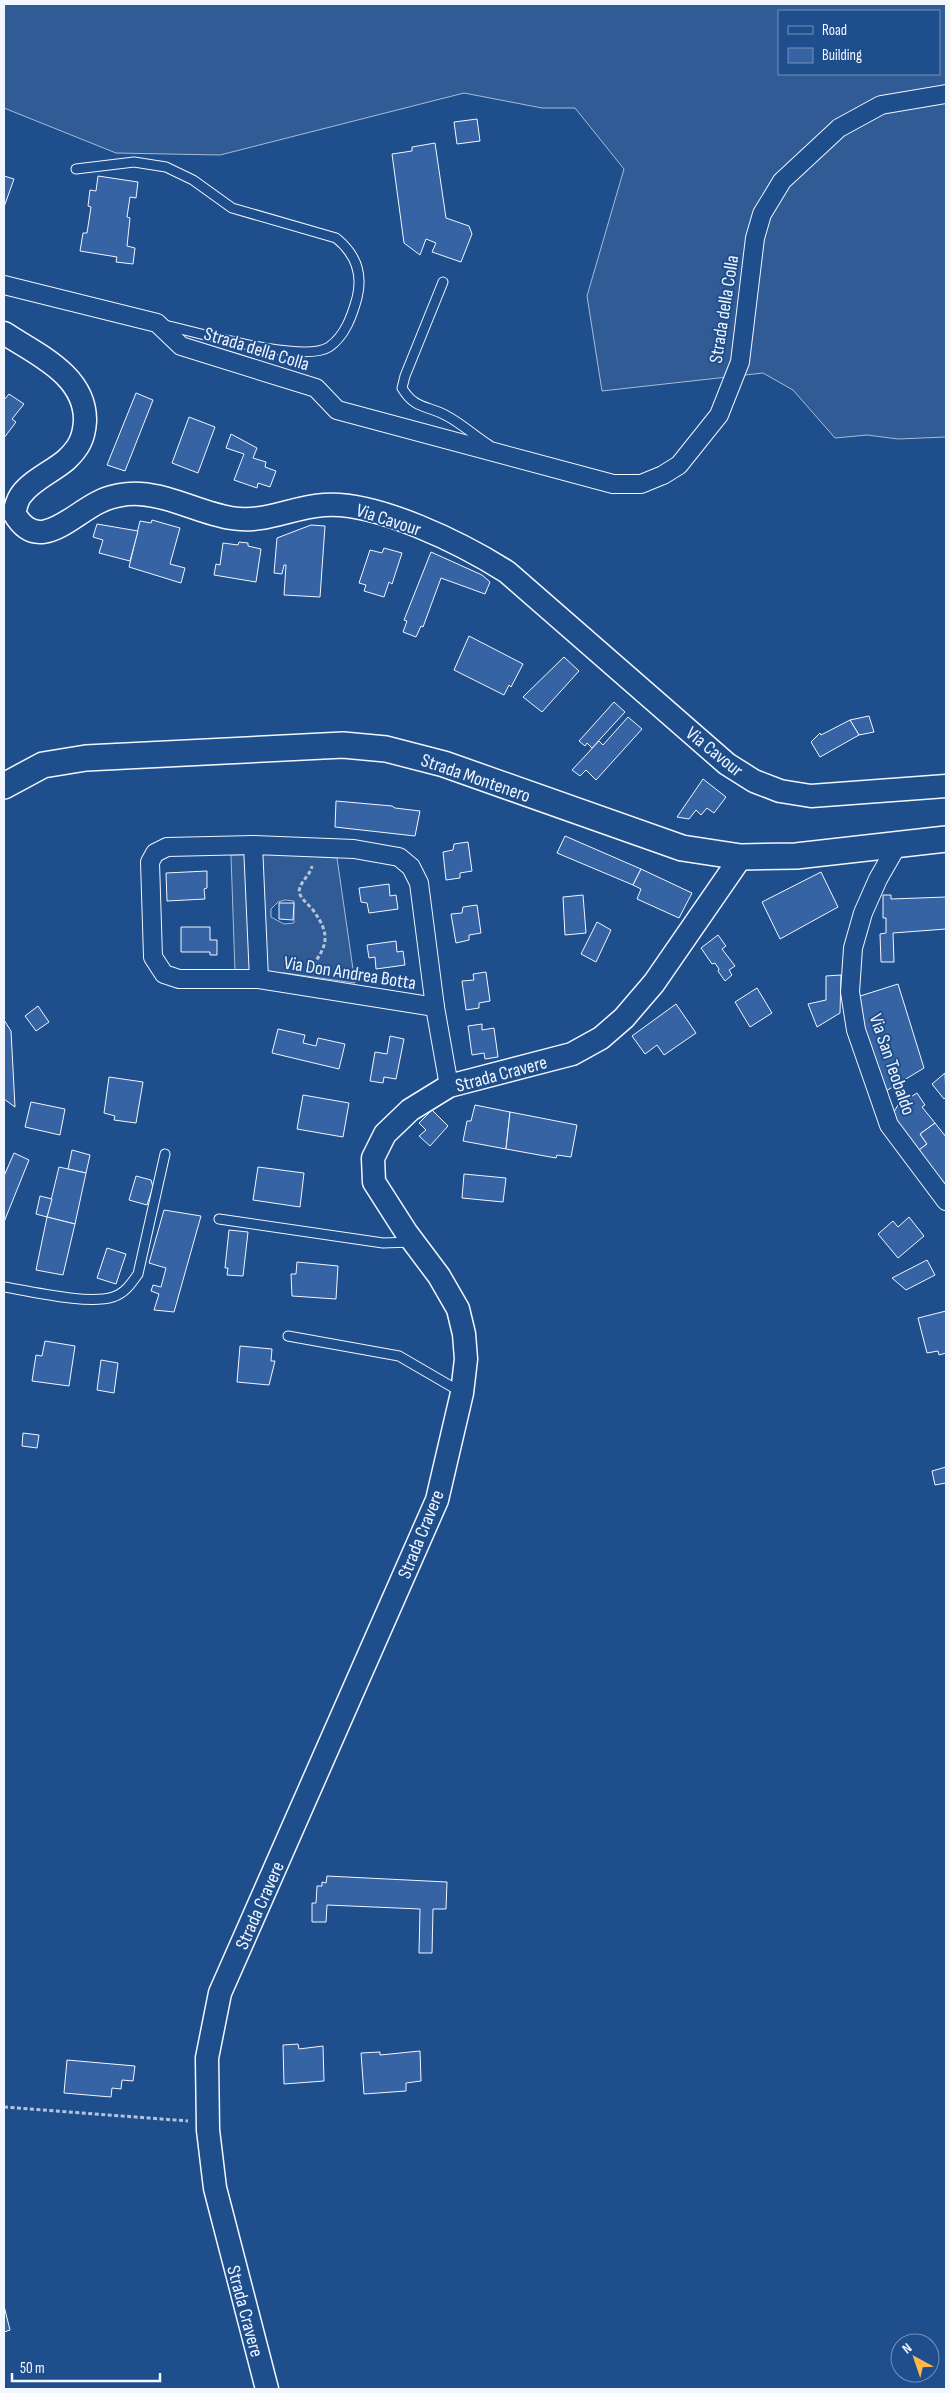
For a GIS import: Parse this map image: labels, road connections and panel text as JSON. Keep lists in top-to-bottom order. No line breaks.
{"streets":{"main road":["Strada Montenero"],"street":["Strada della Colla","Via Cavour","Via Don Andrea Botta","Via San Teobaldo","Strada Cravere"]},"crossings":[["Strada Montenero","Via San Teobaldo"],["Strada Montenero","Strada Cravere"],["Via Don Andrea Botta","Strada Cravere"]],"legend":["Road","Building"],"scale_bar":"50 m","north":"top left"}
